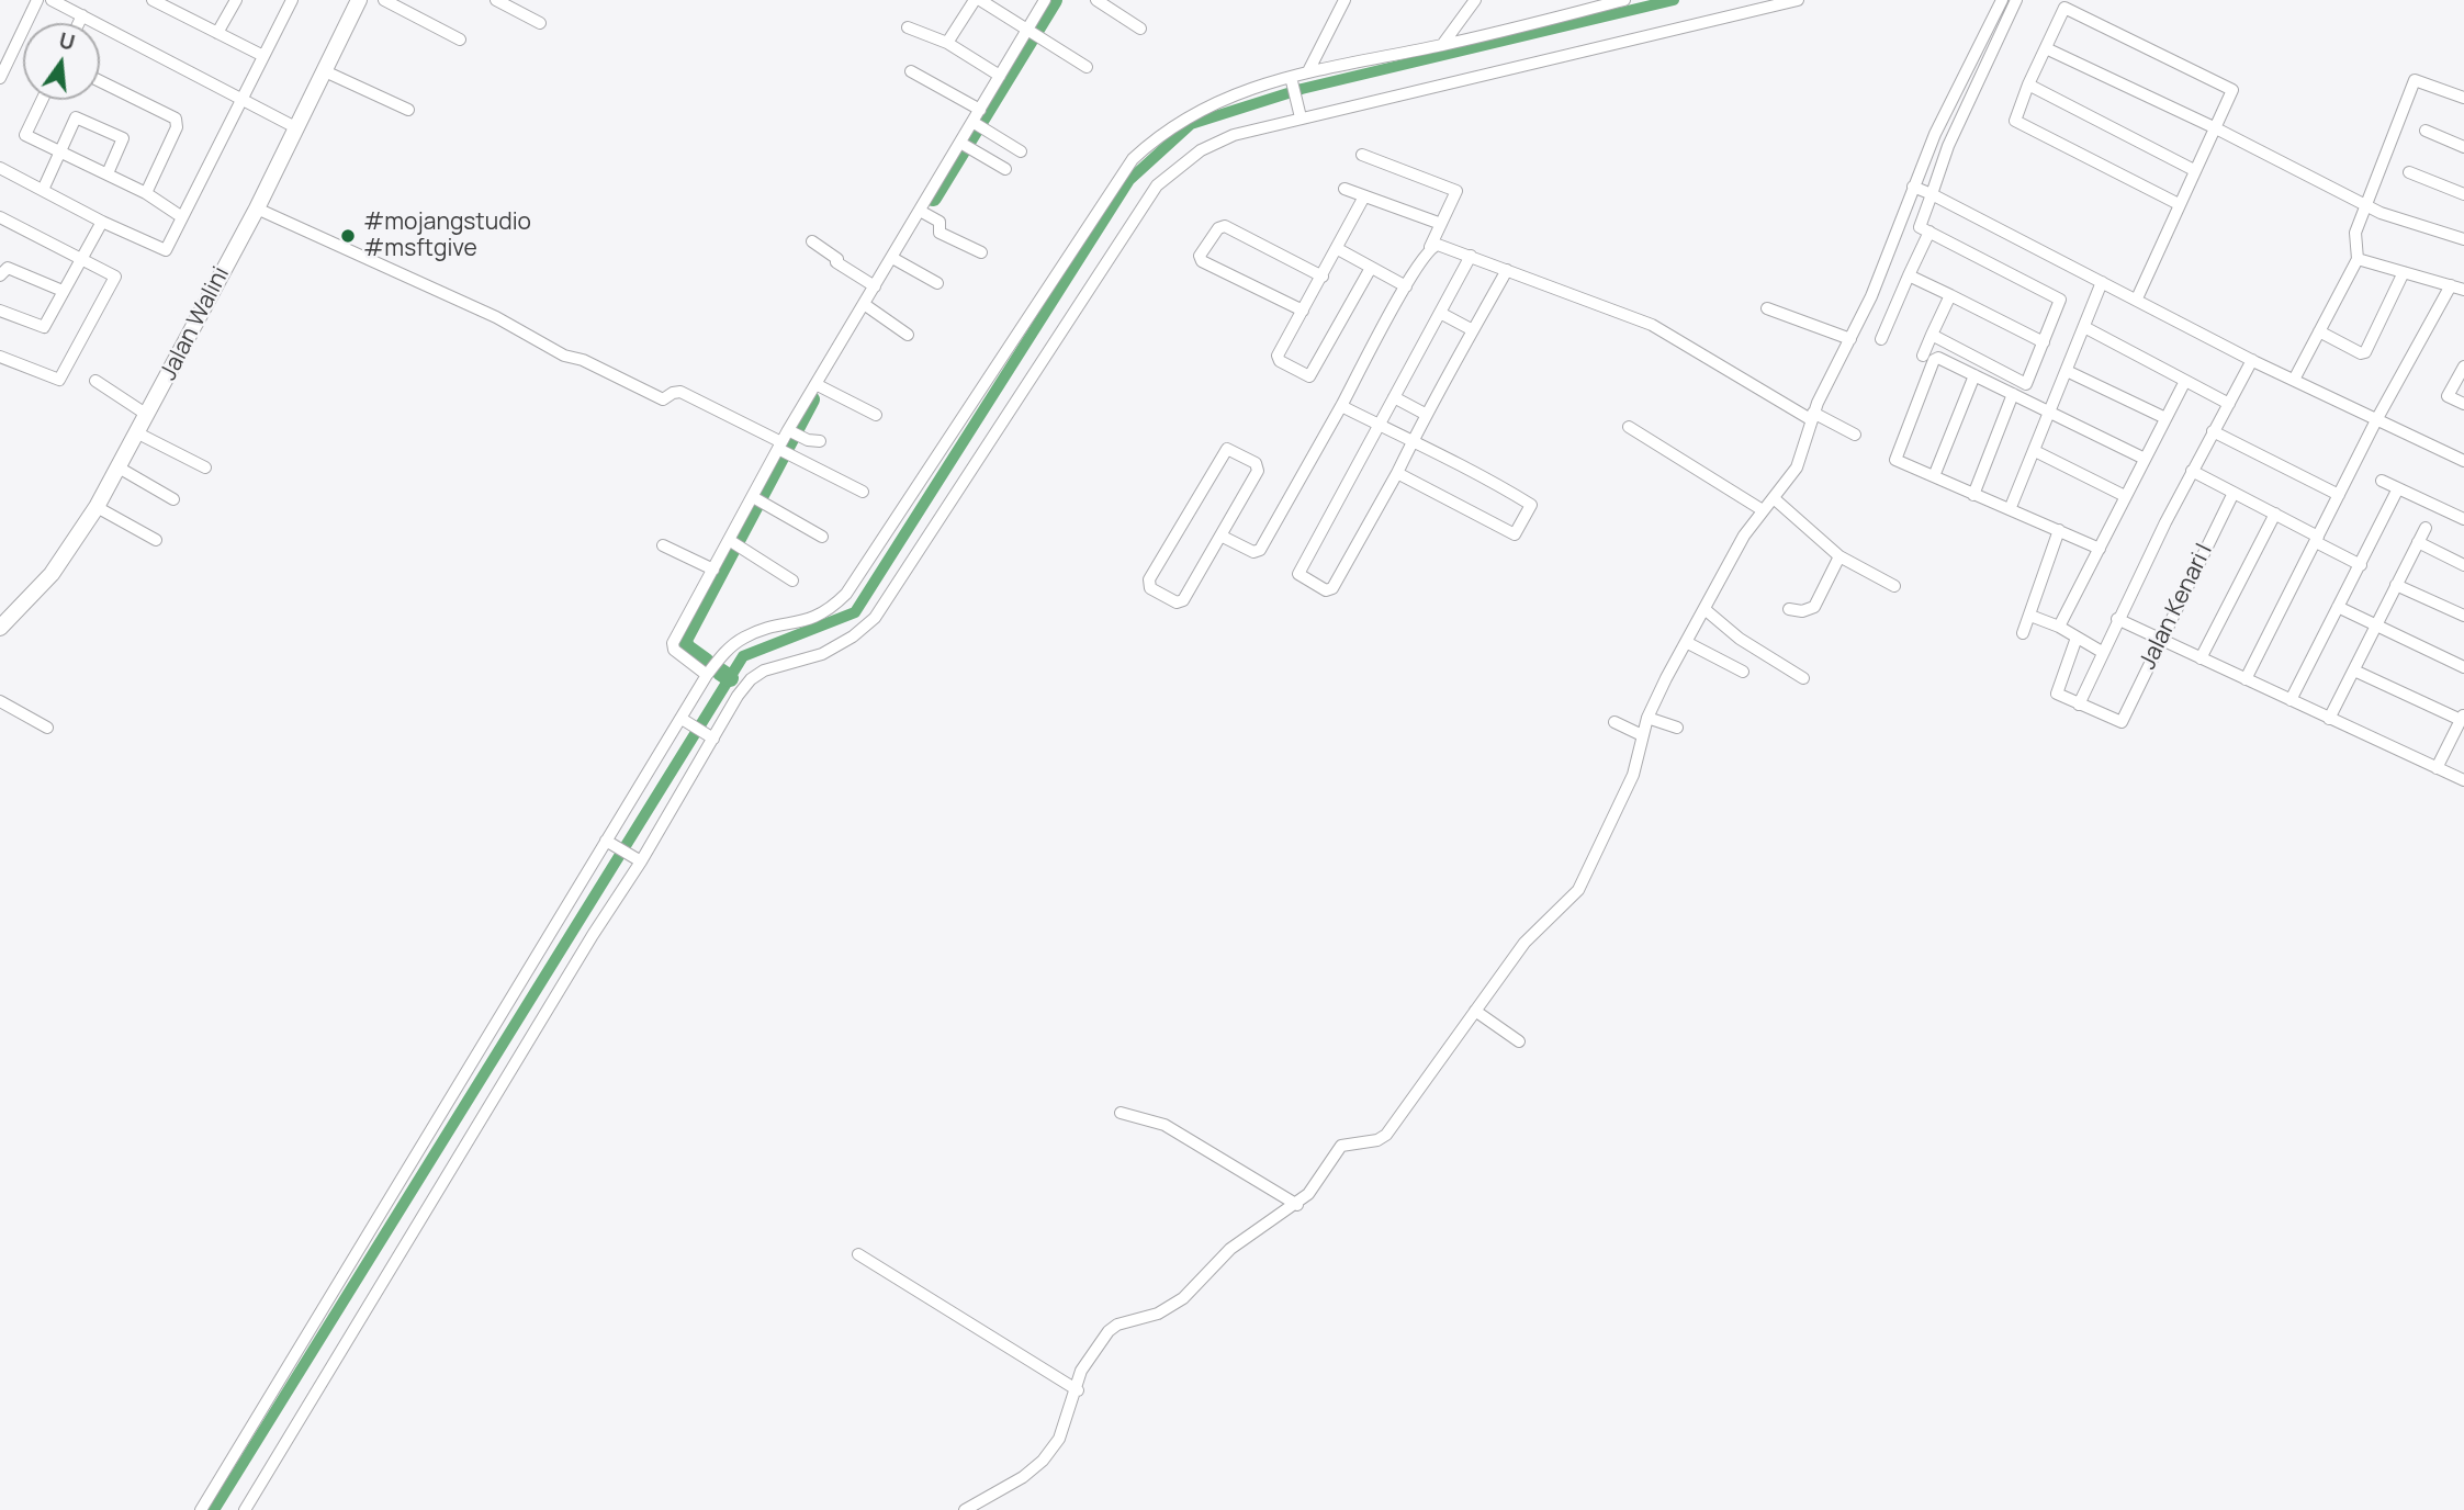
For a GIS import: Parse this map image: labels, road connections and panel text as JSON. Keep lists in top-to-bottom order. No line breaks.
{"streets":{"street":["Jalan Walini","Jalan Kenari I"]},"places":["#mojangstudio #msftgive"],"north":"top"}
